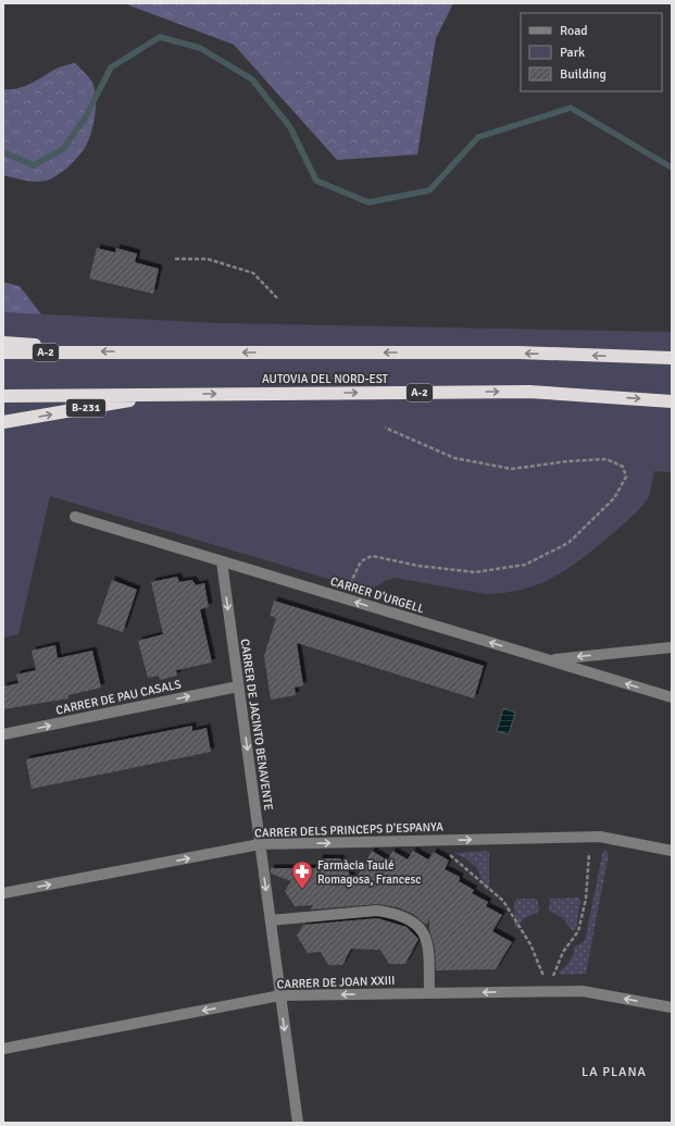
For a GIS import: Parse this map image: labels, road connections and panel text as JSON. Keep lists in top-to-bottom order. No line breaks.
{"streets":{"highway":["A-2","AUTOVIA DEL NORD-EST","B-231"],"street":["CARRER D'URGELL","CARRER DE PAU CASALS","CARRER DE JACINTO BENAVENTE","CARRER DELS PRINCEPS D'ESPANYA","CARRER DE JOAN XXIII"]},"crossings":[["AUTOVIA DEL NORD-EST","B-231"],["CARRER D'URGELL","CARRER DE JACINTO BENAVENTE"],["CARRER DE PAU CASALS","CARRER DE JACINTO BENAVENTE"],["CARRER DE JACINTO BENAVENTE","CARRER DELS PRINCEPS D'ESPANYA"],["CARRER DE JACINTO BENAVENTE","CARRER DE JOAN XXIII"]],"one_way":["CARRER DE PAU CASALS","CARRER DE JACINTO BENAVENTE","CARRER DELS PRINCEPS D'ESPANYA","CARRER DE JOAN XXIII"],"districts":["LA PLANA"],"places":{"pharmacy":["Farmàcia Taulé Romagosa, Francesc"]},"legend":["Road","Park","Building"]}
